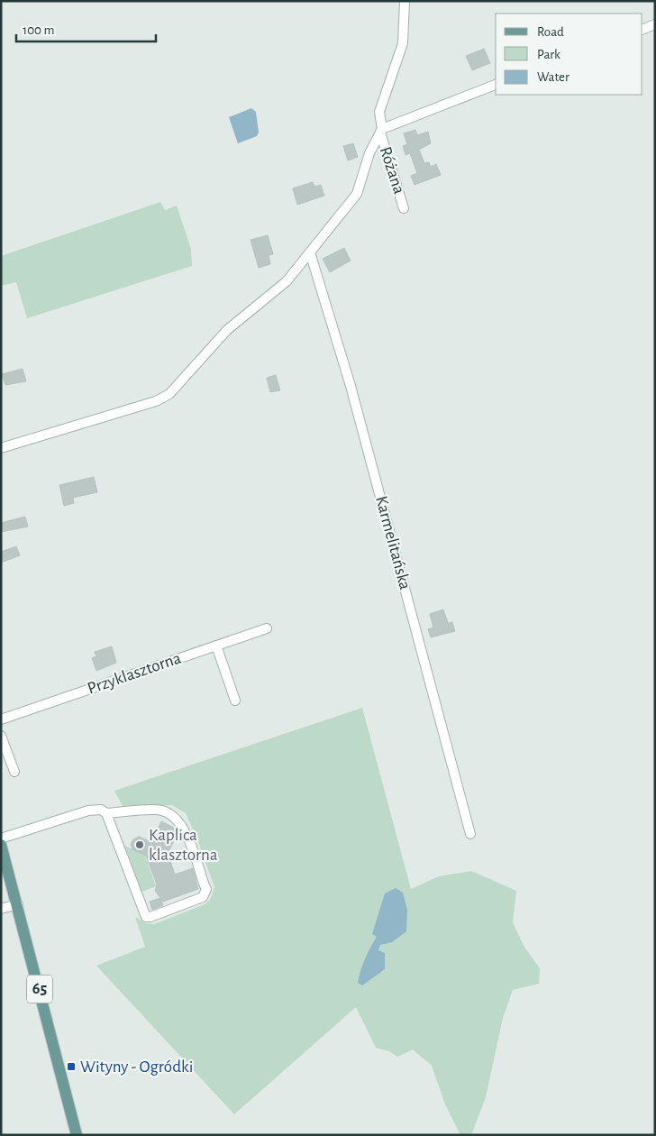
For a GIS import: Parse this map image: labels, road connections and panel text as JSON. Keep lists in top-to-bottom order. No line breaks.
{"streets":{"main road":["65"],"street":["Różana","Karmelitańska","Przyklasztorna"]},"places":{"other":["Kaplica klasztorna"],"transit":["Wityny - Ogródki"]},"legend":["Road","Park","Water"],"scale_bar":"100 m"}
